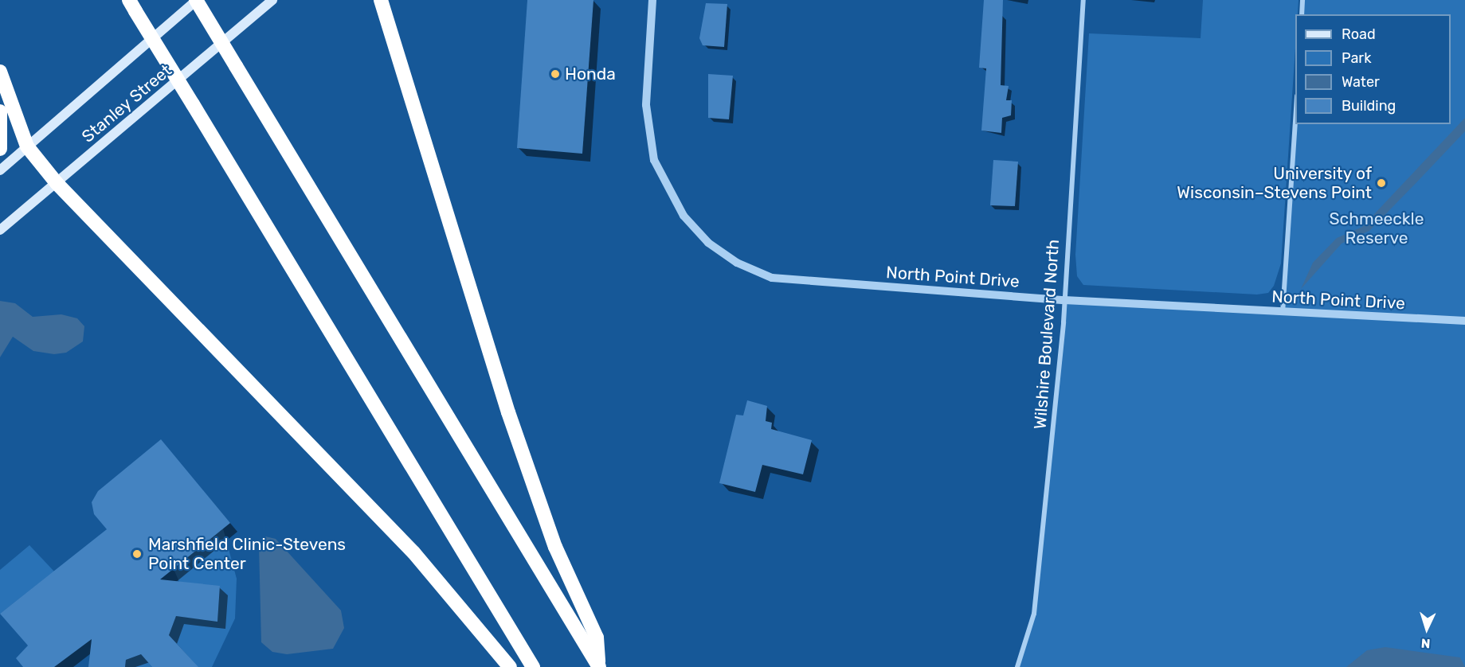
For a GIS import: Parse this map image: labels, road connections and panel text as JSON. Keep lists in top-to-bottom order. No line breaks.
{"streets":{"main road":["Stanley Street"],"street":["North Point Drive","Wilshire Boulevard North"]},"crossings":[["North Point Drive","Wilshire Boulevard North"]],"parks":["Schmeeckle Reserve"],"places":["Honda","University of Wisconsin–Stevens Point","Marshfield Clinic-Stevens Point Center"],"legend":["Road","Park","Water","Building"],"north":"bottom"}
